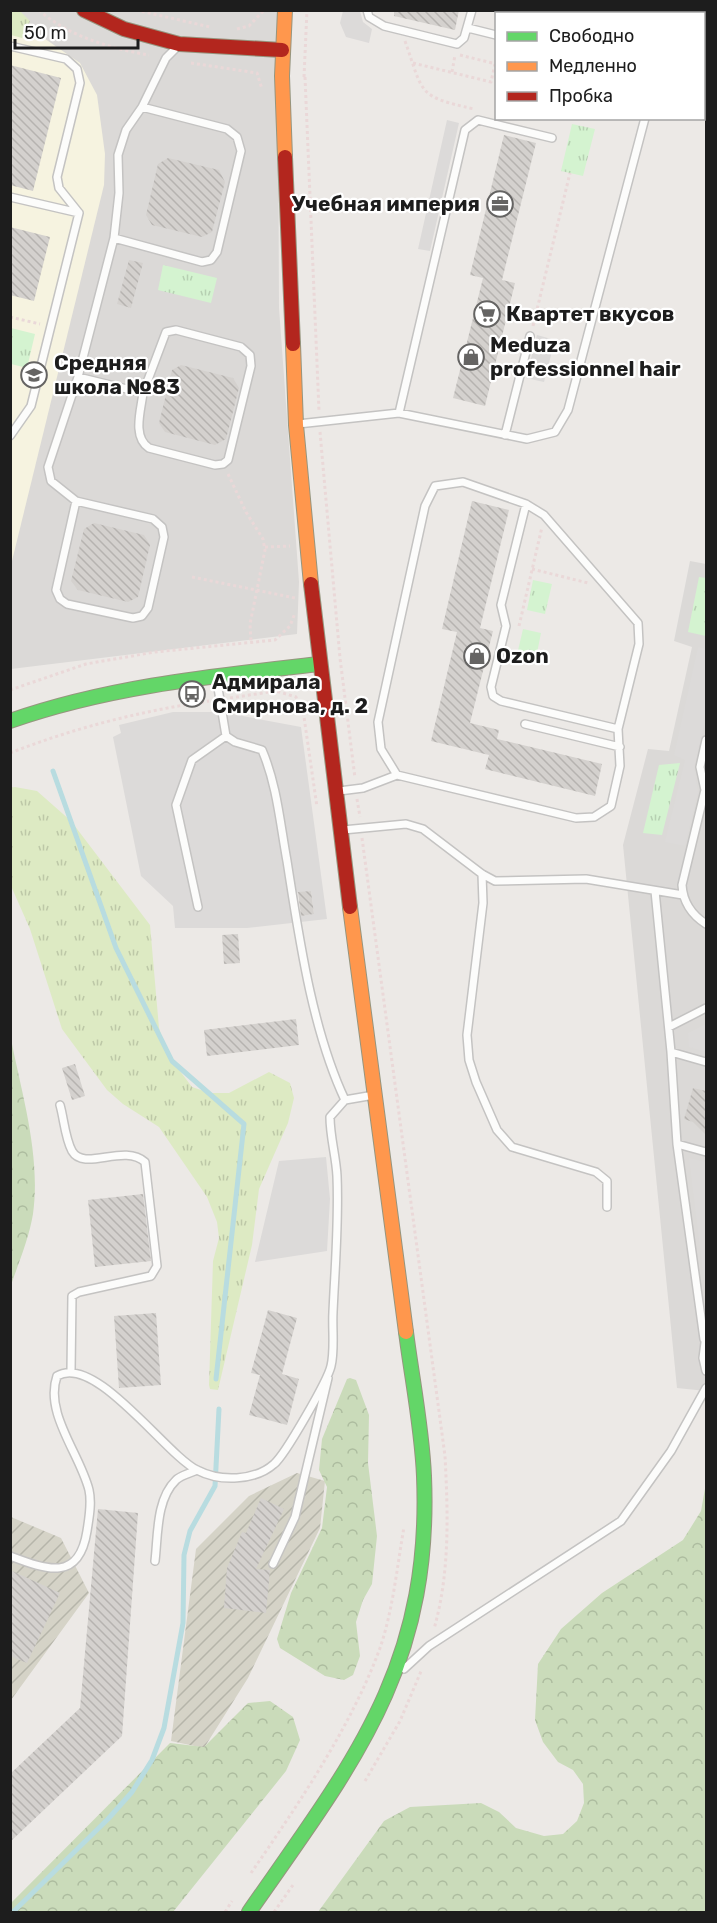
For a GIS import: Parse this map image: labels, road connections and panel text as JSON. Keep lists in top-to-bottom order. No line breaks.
{"places":{"office":["Учебная империя"],"supermarket":["Квартет вкусов"],"shop":["Meduza professionnel hair","Ozon"],"school or university":["Средняя школа №83"],"bus stop":["Адмирала Смирнова, д. 2"]},"legend":["Свободно","Медленно","Пробка"],"scale_bar":"50 m"}
